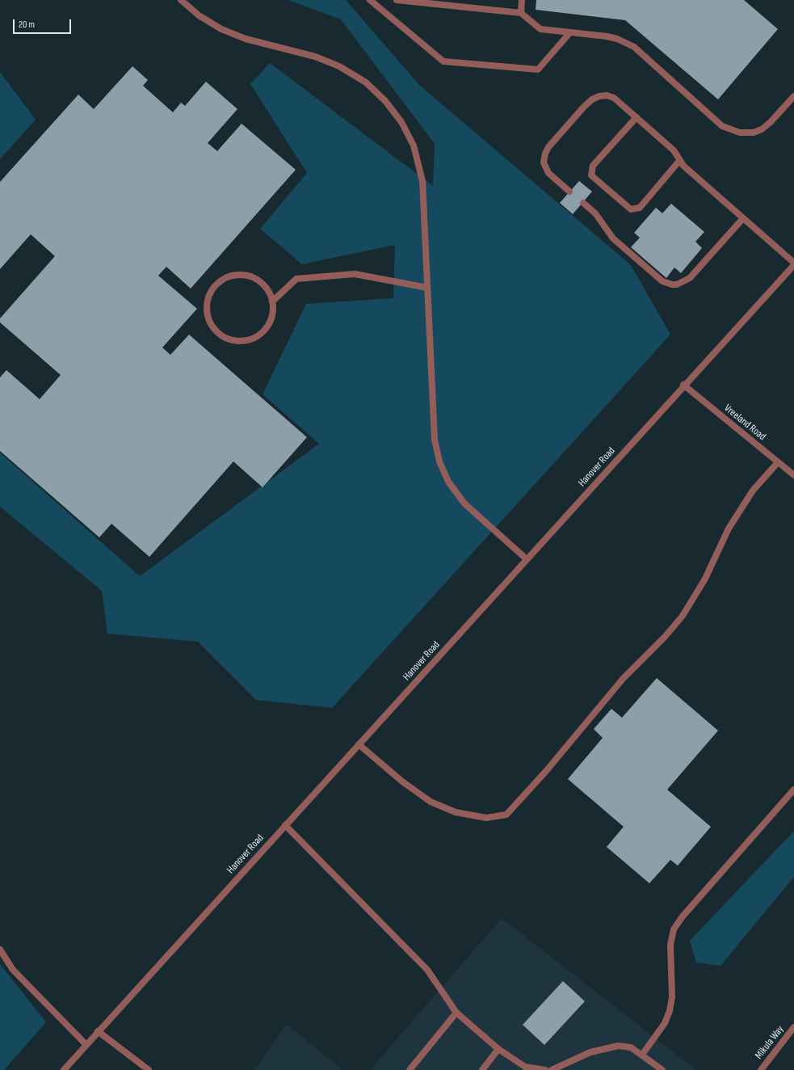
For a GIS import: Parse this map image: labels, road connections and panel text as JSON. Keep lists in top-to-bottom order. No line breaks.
{"streets":{"street":["Vreeland Road","Hanover Road","Mikula Way"]},"crossings":[["Vreeland Road","Hanover Road"]],"scale_bar":"20 m"}
